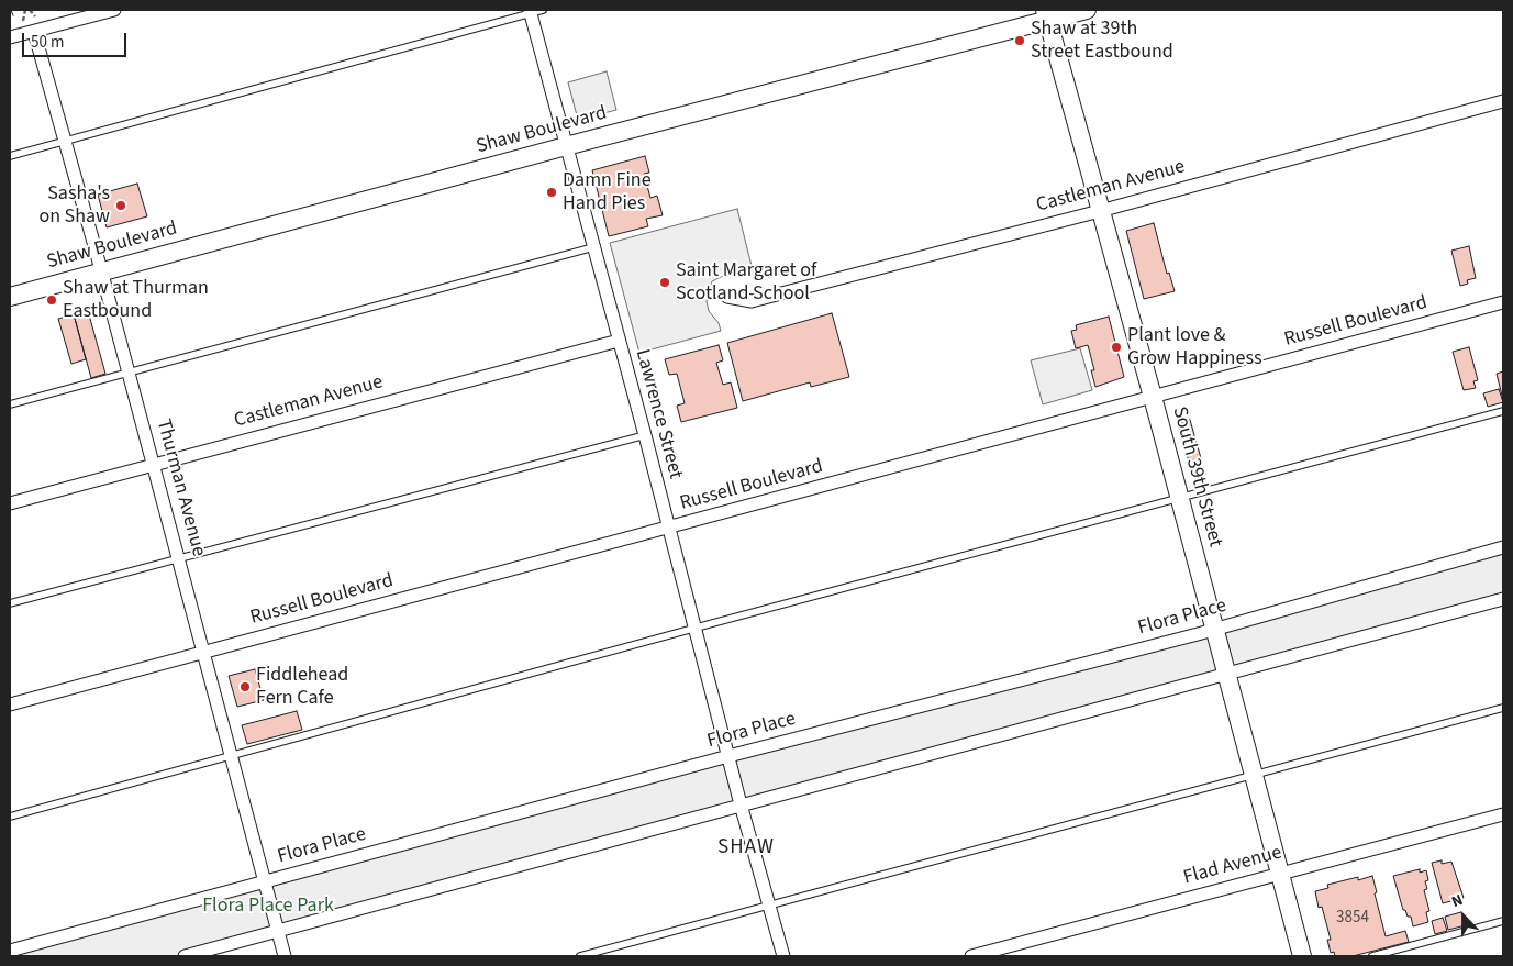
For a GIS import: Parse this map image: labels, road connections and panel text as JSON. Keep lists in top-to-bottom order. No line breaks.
{"streets":{"street":["Shaw Boulevard","Castleman Avenue","Russell Boulevard","Lawrence Street","South 39th Street","Thurman Avenue","Flora Place","Flad Avenue"]},"crossings":[["Shaw Boulevard","Lawrence Street"],["Shaw Boulevard","South 39th Street"],["Shaw Boulevard","Thurman Avenue"],["Castleman Avenue","Lawrence Street"],["Castleman Avenue","South 39th Street"],["Castleman Avenue","Thurman Avenue"],["Russell Boulevard","Lawrence Street"],["Russell Boulevard","South 39th Street"],["Russell Boulevard","Thurman Avenue"],["Lawrence Street","Flora Place"],["South 39th Street","Flora Place"],["South 39th Street","Flad Avenue"],["Thurman Avenue","Flora Place"]],"districts":["SHAW"],"parks":["Flora Place Park"],"places":["Shaw at 39th Street Eastbound","Damn Fine Hand Pies","Sasha's on Shaw","Saint Margaret of Scotland School","Shaw at Thurman Eastbound","Plant love & Grow Happiness","Fiddlehead Fern Cafe"],"house_numbers":["3854"],"scale_bar":"50 m","north":"top"}
